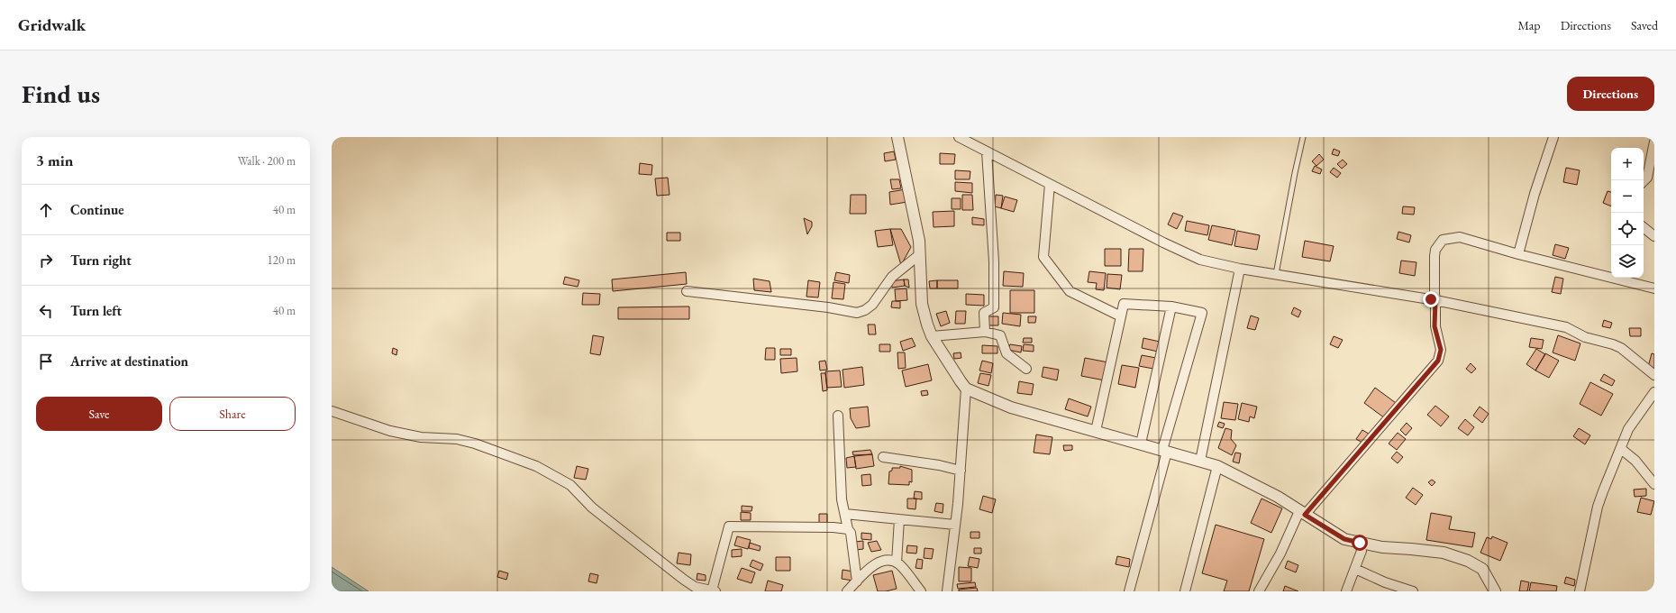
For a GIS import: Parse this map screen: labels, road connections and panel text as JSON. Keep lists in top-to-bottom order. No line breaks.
{"page":{"header":"Gridwalk","nav":["Map","Directions","Saved"],"buttons":["Directions",["Save","Share"]],"title":"Find us","heading":["3 min","Walk · 200 m"],"map_buttons":["+","−"],"list":[["Continue","40 m"],["Turn right","120 m"],["Turn left","40 m"],"Arrive at destination"]}}
